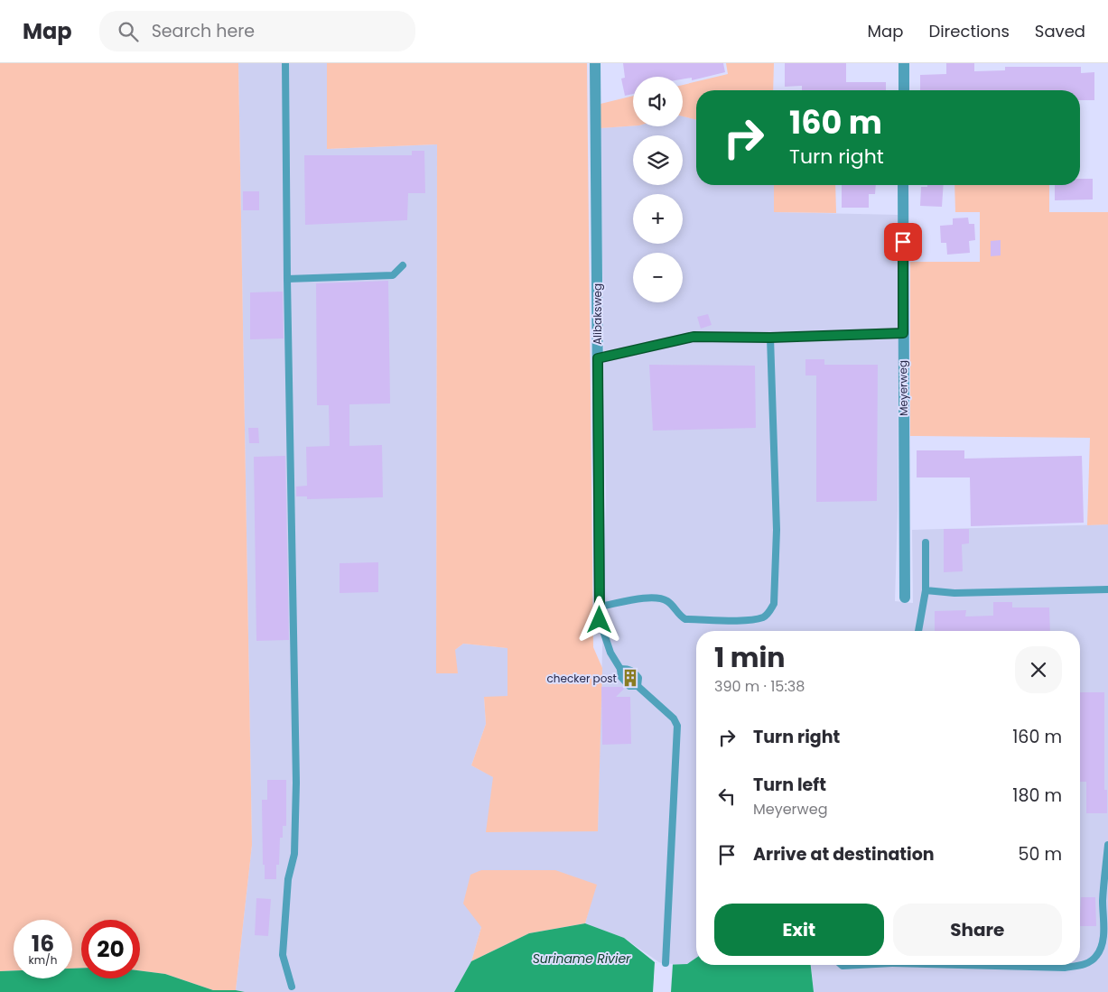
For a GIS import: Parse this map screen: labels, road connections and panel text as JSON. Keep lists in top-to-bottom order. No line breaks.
{"streets":{"street":["Alibaksweg","Meyerweg"]},"water":["Suriname Rivier"],"places":{"building":["checker post"]},"page":{"header":"Map","search":"Search here","nav":["Map","Directions","Saved"],"map_buttons":["+","−"],"turn":["160 m","Turn right"],"heading":["1 min","390 m · 15:38"],"list":[{"name":"Turn right","value":"160 m"},{"name":"Turn left","note":"Meyerweg","value":"180 m"},{"name":"Arrive at destination","value":"50 m"}],"buttons":["Exit","Share"],"speed":"16 km/h","limit":"20"}}
